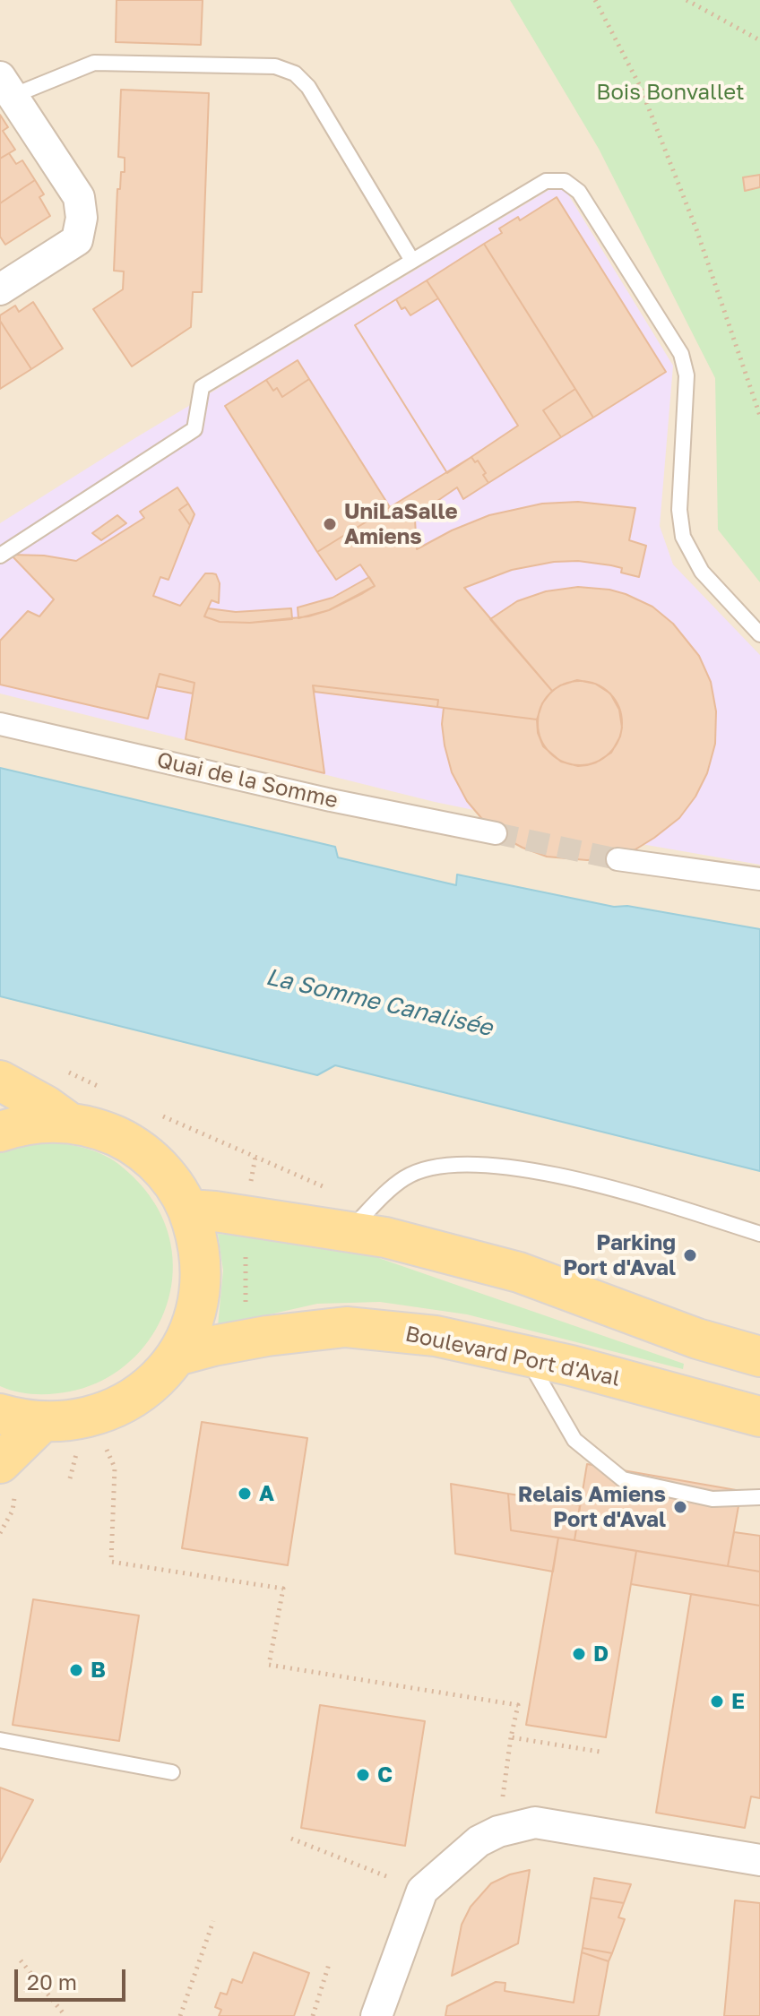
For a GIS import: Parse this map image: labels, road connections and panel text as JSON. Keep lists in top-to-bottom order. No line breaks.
{"streets":{"main road":["Boulevard Port d'Aval"],"street":["Quai de la Somme"]},"water":["La Somme Canalisée"],"parks":["Bois Bonvallet"],"places":["UniLaSalle Amiens","Parking Port d'Aval","A","Relais Amiens Port d'Aval","D","B","E","C"],"scale_bar":"20 m"}
